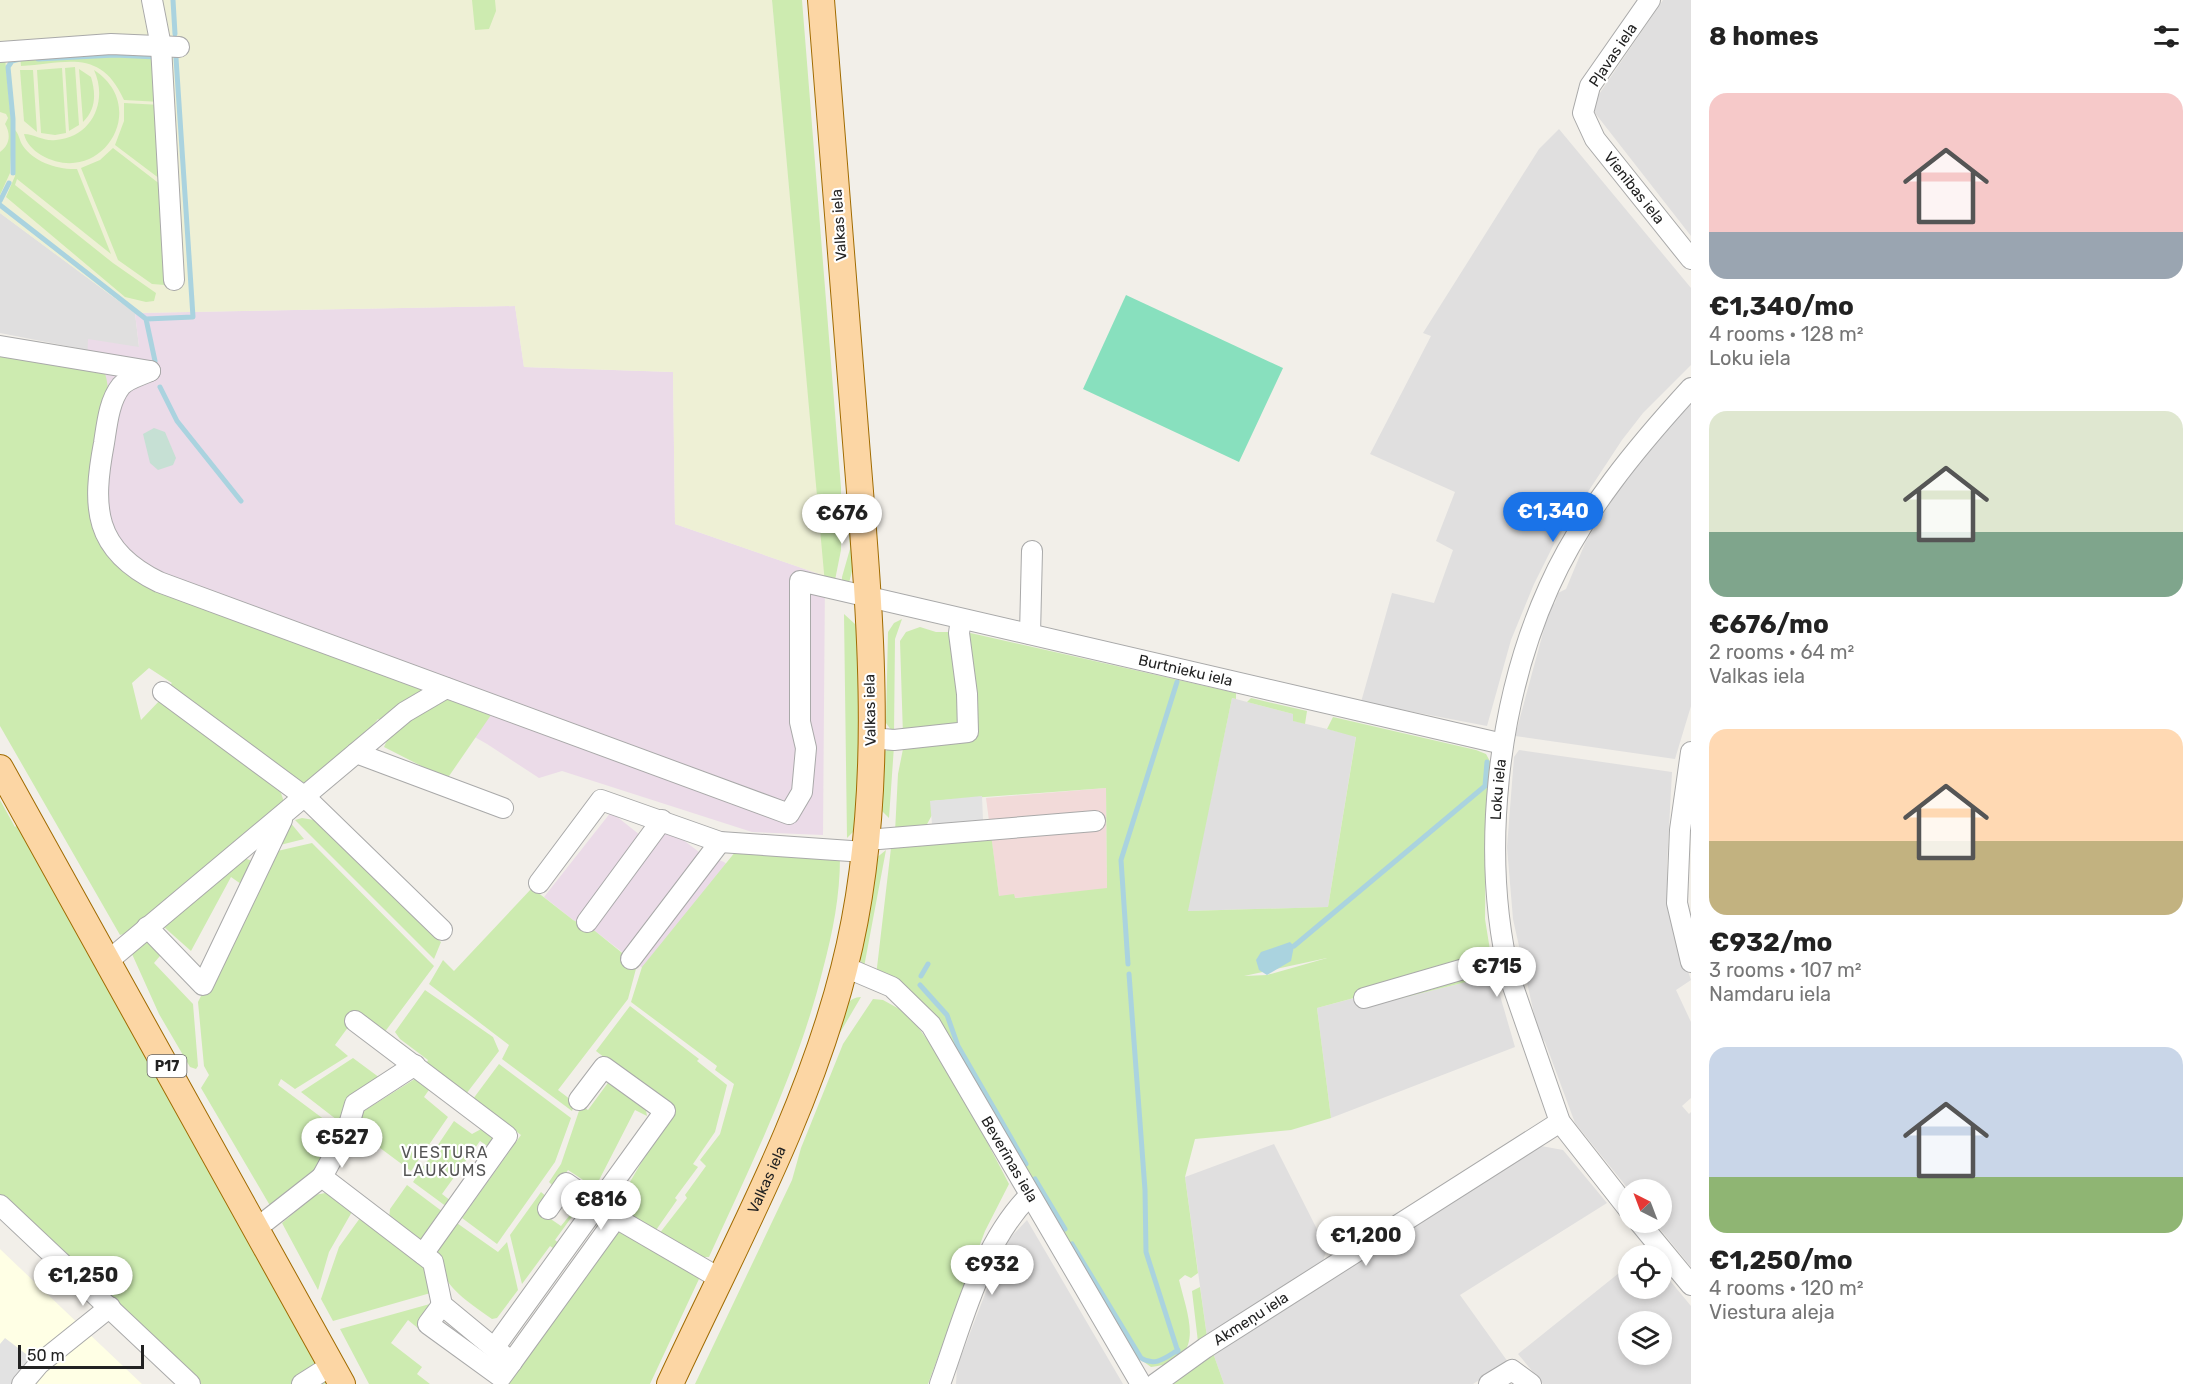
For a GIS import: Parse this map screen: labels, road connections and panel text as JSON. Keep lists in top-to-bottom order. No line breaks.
{"streets":{"main road":["Valkas iela","P17"],"street":["Pļavas iela","Vienības iela","Burtnieku iela","Loku iela","Beverīnas iela","Akmeņu iela"]},"crossings":[["Pļavas iela","Vienības iela"],["Valkas iela","Burtnieku iela"],["Valkas iela","Beverīnas iela"],["Burtnieku iela","Loku iela"],["Loku iela","Akmeņu iela"]],"districts":["VIESTURA LAUKUMS"],"scale_bar":"50 m","north":"top left","page":{"heading":"8 homes","list":[{"name":"€1,340/mo","note":"4 rooms · 128 m² · Loku iela"},{"name":"€676/mo","note":"2 rooms · 64 m² · Valkas iela"},{"name":"€932/mo","note":"3 rooms · 107 m² · Namdaru iela"},{"name":"€1,250/mo","note":"4 rooms · 120 m² · Viestura aleja"}],"price":["€1,340","€676","€715","€527","€816","€1,200","€932","€1,250"],"scale":"50 m"}}
